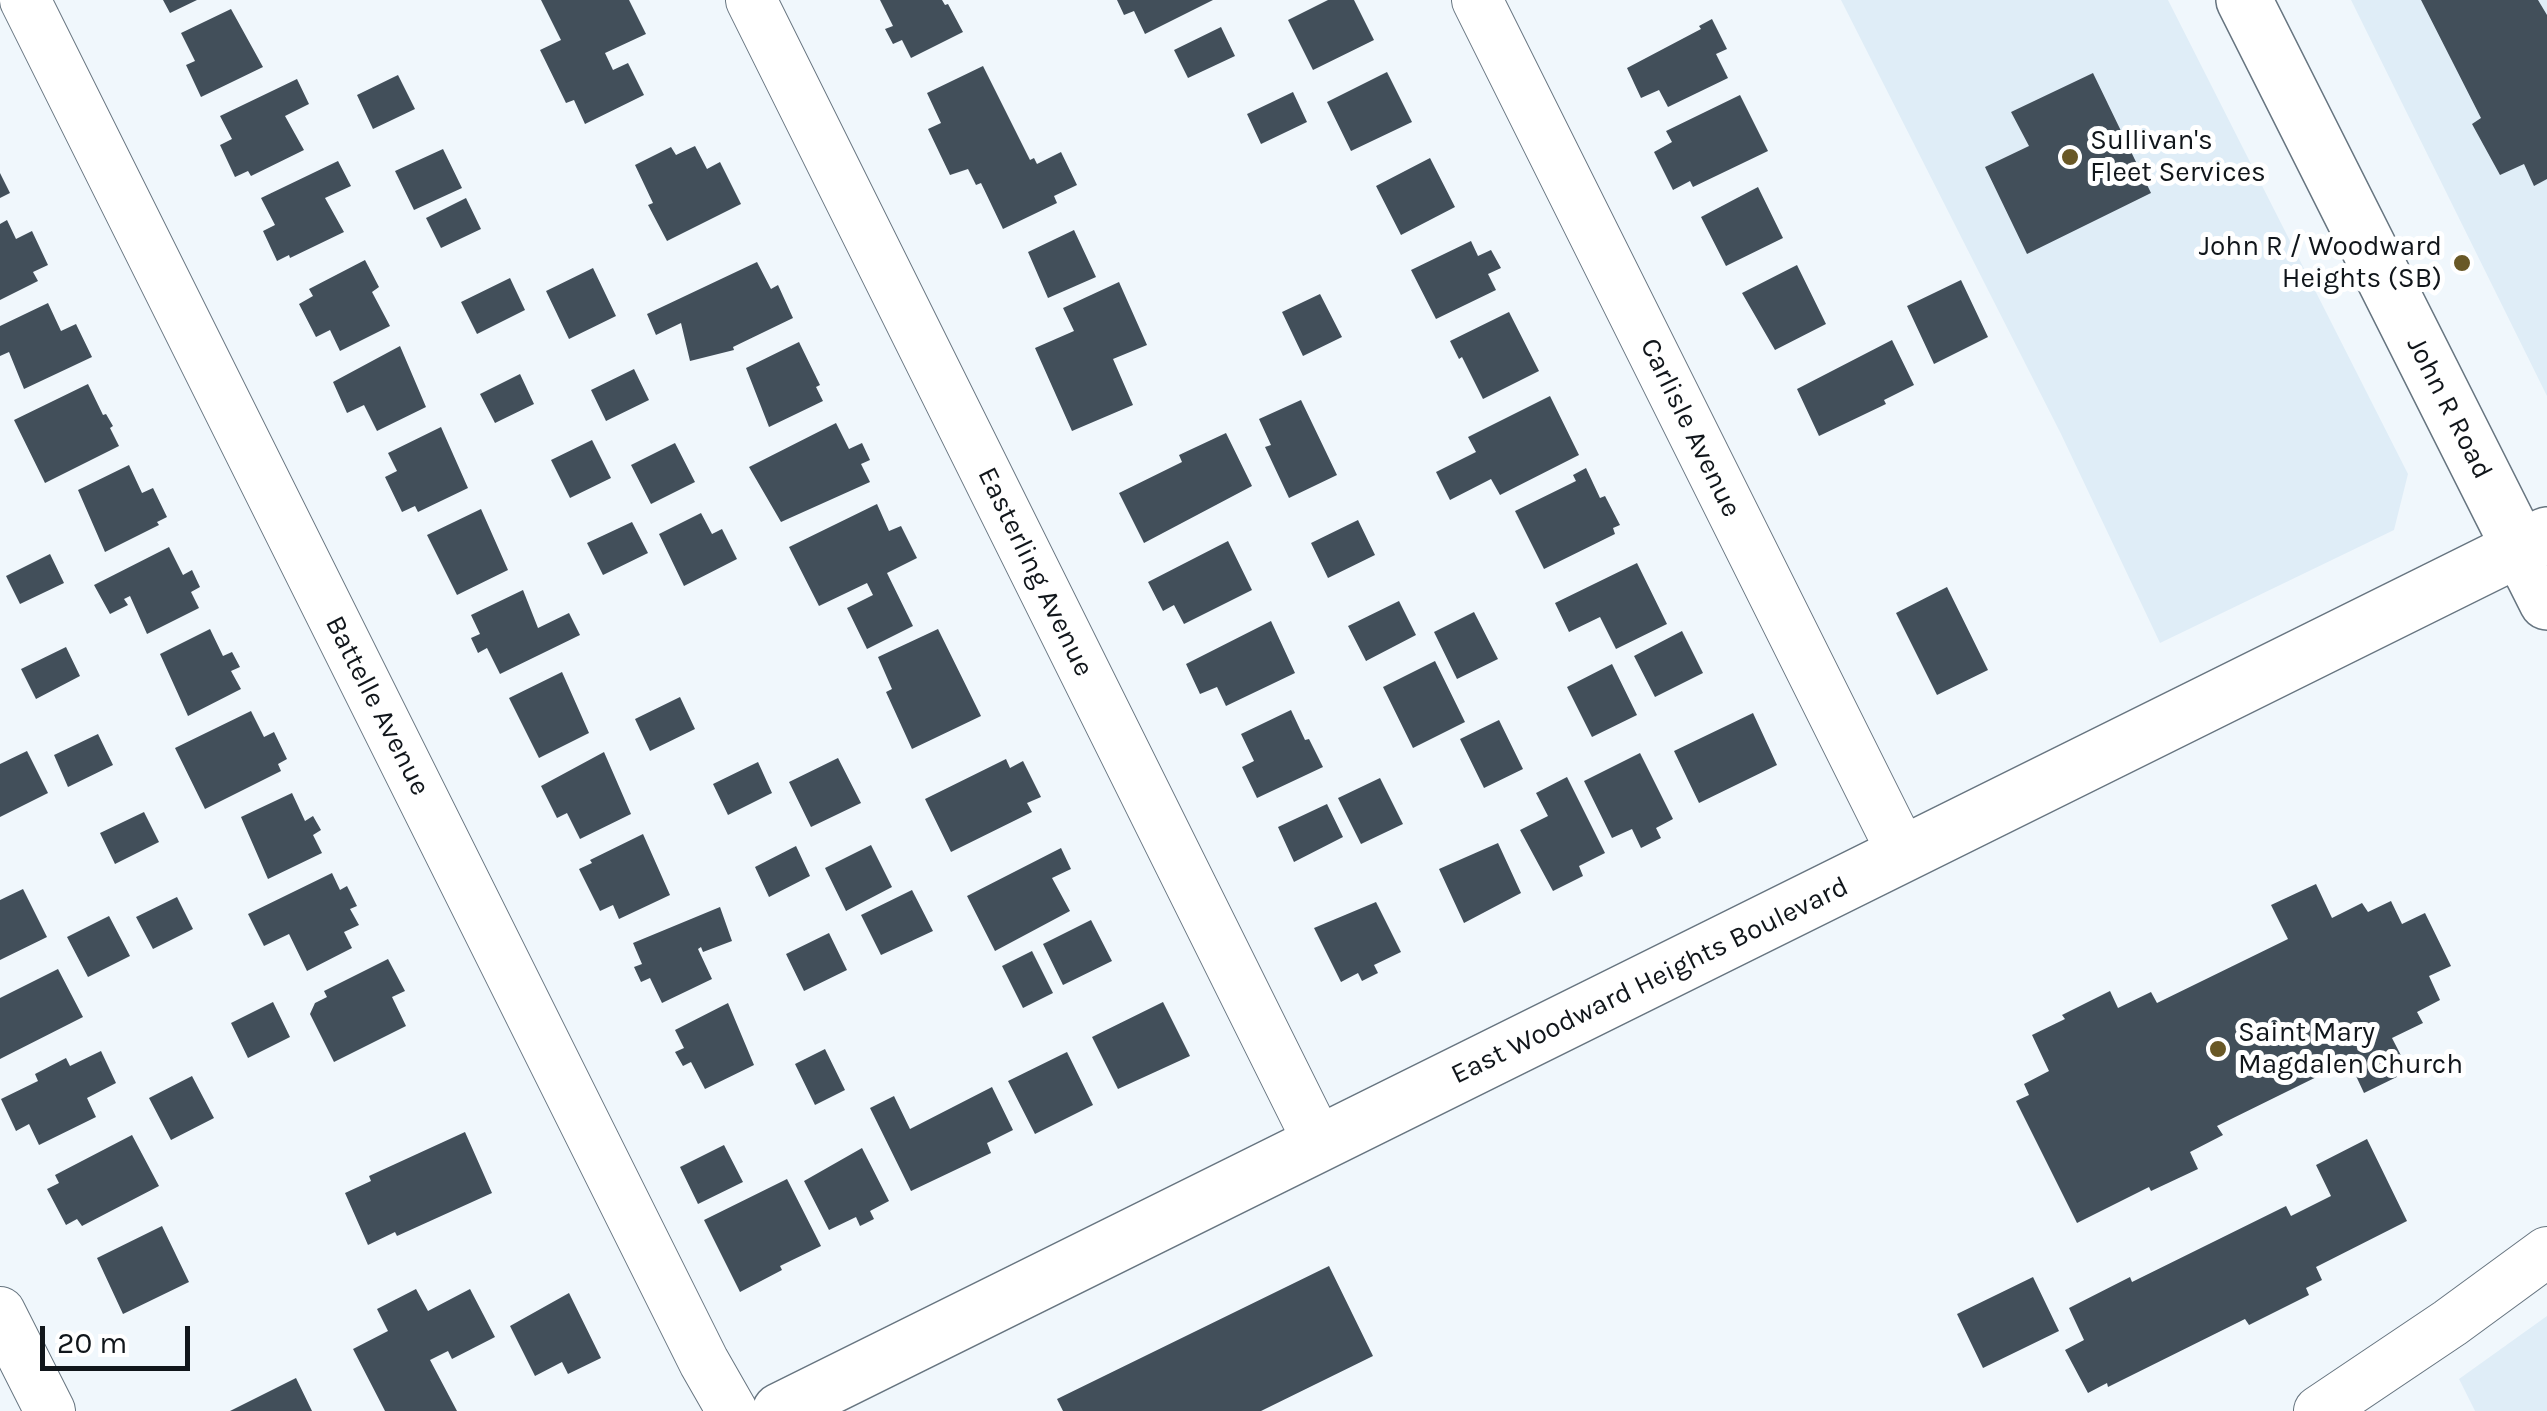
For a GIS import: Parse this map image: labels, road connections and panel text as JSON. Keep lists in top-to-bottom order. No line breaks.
{"streets":{"street":["John R Road","Carlisle Avenue","Easterling Avenue","Battelle Avenue","East Woodward Heights Boulevard"]},"crossings":[["John R Road","East Woodward Heights Boulevard"],["Carlisle Avenue","East Woodward Heights Boulevard"],["Easterling Avenue","East Woodward Heights Boulevard"]],"places":["Sullivan's Fleet Services","John R / Woodward Heights (SB)","Saint Mary Magdalen Church"],"scale_bar":"20 m"}
